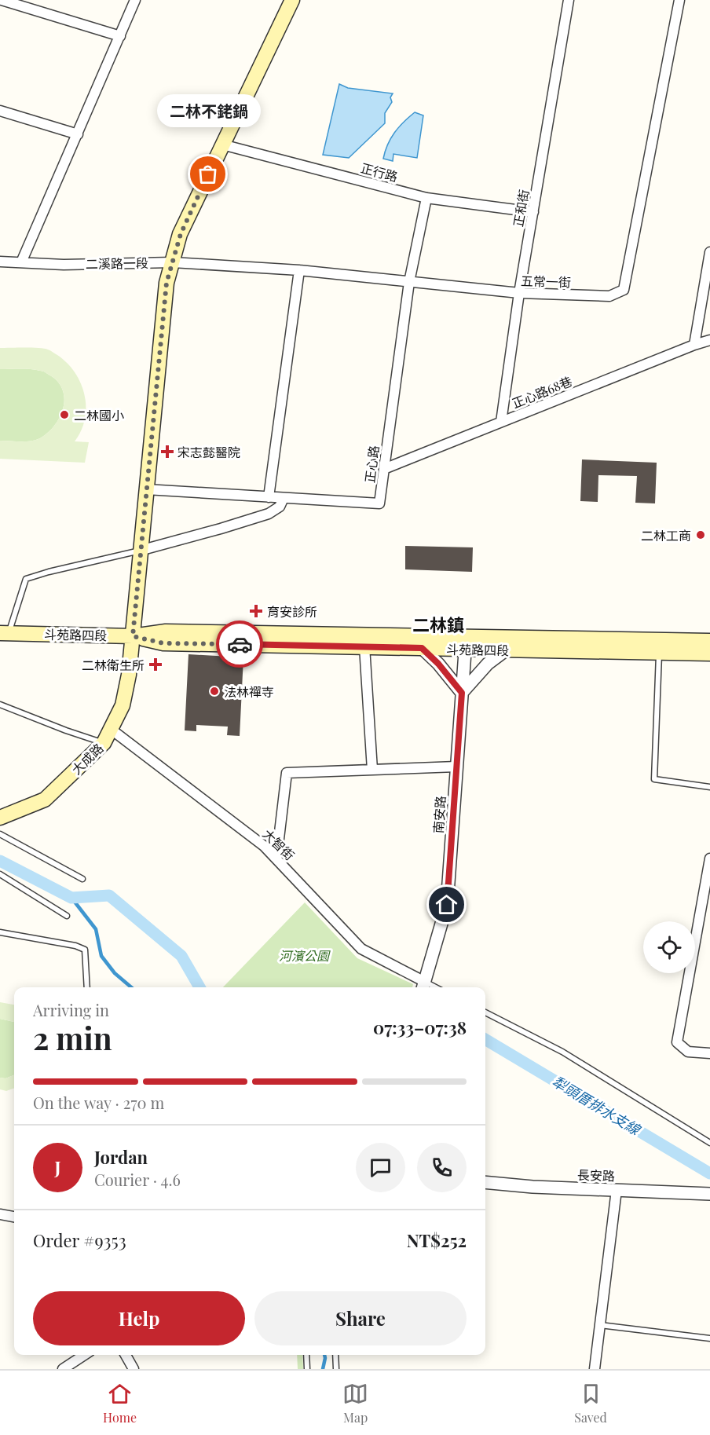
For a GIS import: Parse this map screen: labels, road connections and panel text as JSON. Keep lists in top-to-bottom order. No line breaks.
{"streets":{"main road":["斗苑路四段","大成路"],"street":["正行路","正和街","二溪路一段","五常一街","正心路68巷","正心路","南安路","大智街","長安路"]},"crossings":[["正行路","正和街"],["正行路","正心路"],["正和街","五常一街"],["正和街","正心路68巷"],["二溪路一段","五常一街"],["二溪路一段","大成路"],["五常一街","正心路"],["五常一街","大成路"],["正心路68巷","正心路"],["正心路","大成路"],["斗苑路四段","大成路"],["斗苑路四段","南安路"],["大成路","大智街"],["南安路","大智街"]],"districts":["二林鎮"],"water":["犁頭厝排水支線"],"parks":["河濱公園"],"places":{"other":["二林不銠鍋","二林國小","二林工商","法林禪寺"],"health":["宋志懿醫院","育安診所","二林衛生所"]},"page":{"bubble":"二林不銠鍋","heading":["2 min","Arriving in","07:33–07:38"],"panel":["Jordan","Courier · 4.6","Order #9353","NT$252"],"bar":"On the way · 270 m","round":"J","buttons":["Help","Share"],"tabs":["Home","Map","Saved"]}}
